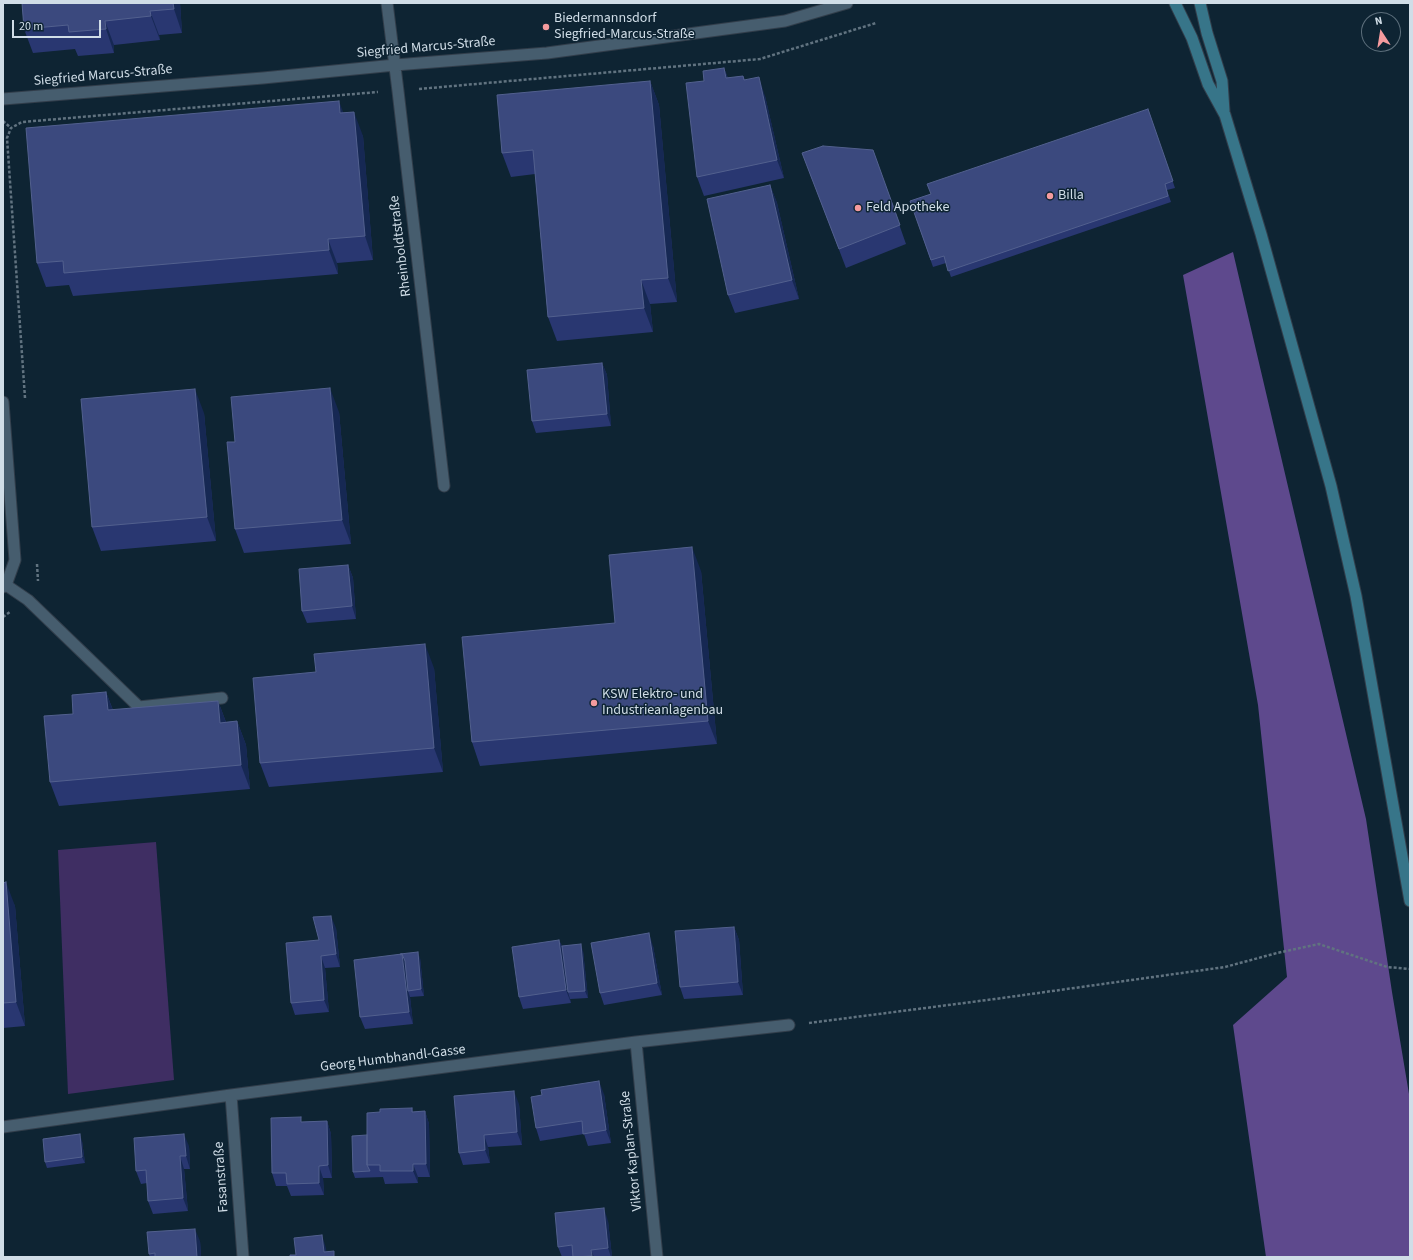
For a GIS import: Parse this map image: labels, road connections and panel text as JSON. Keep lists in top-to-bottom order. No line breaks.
{"streets":{"street":["Siegfried Marcus-Straße","Rheinboldtstraße","Georg Humbhandl-Gasse","Viktor Kaplan-Straße","Fasanstraße"]},"crossings":[["Siegfried Marcus-Straße","Rheinboldtstraße"],["Georg Humbhandl-Gasse","Viktor Kaplan-Straße"],["Georg Humbhandl-Gasse","Fasanstraße"]],"places":["Biedermannsdorf Siegfried-Marcus-Straße","Billa","Feld Apotheke","KSW Elektro- und Industrieanlagenbau"],"scale_bar":"20 m","north":"top"}
